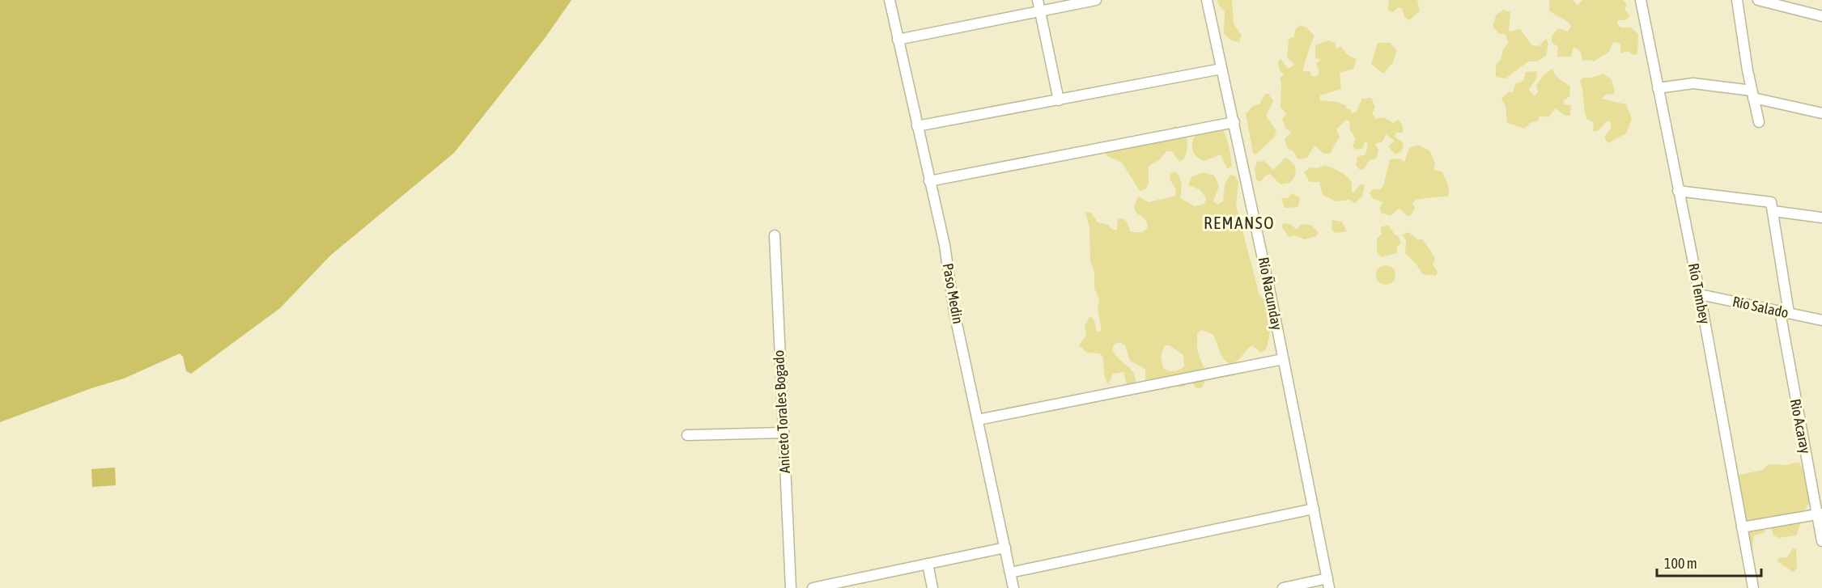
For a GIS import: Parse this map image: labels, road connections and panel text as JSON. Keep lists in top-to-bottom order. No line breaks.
{"streets":{"street":["Paso Medin","Río Ñacunday","Río Tembey","Río Salado","Aniceto Torales Bogado","Rio Acaray"]},"crossings":[["Río Tembey","Río Salado"],["Río Salado","Rio Acaray"]],"districts":["REMANSO"],"scale_bar":"100 m"}
